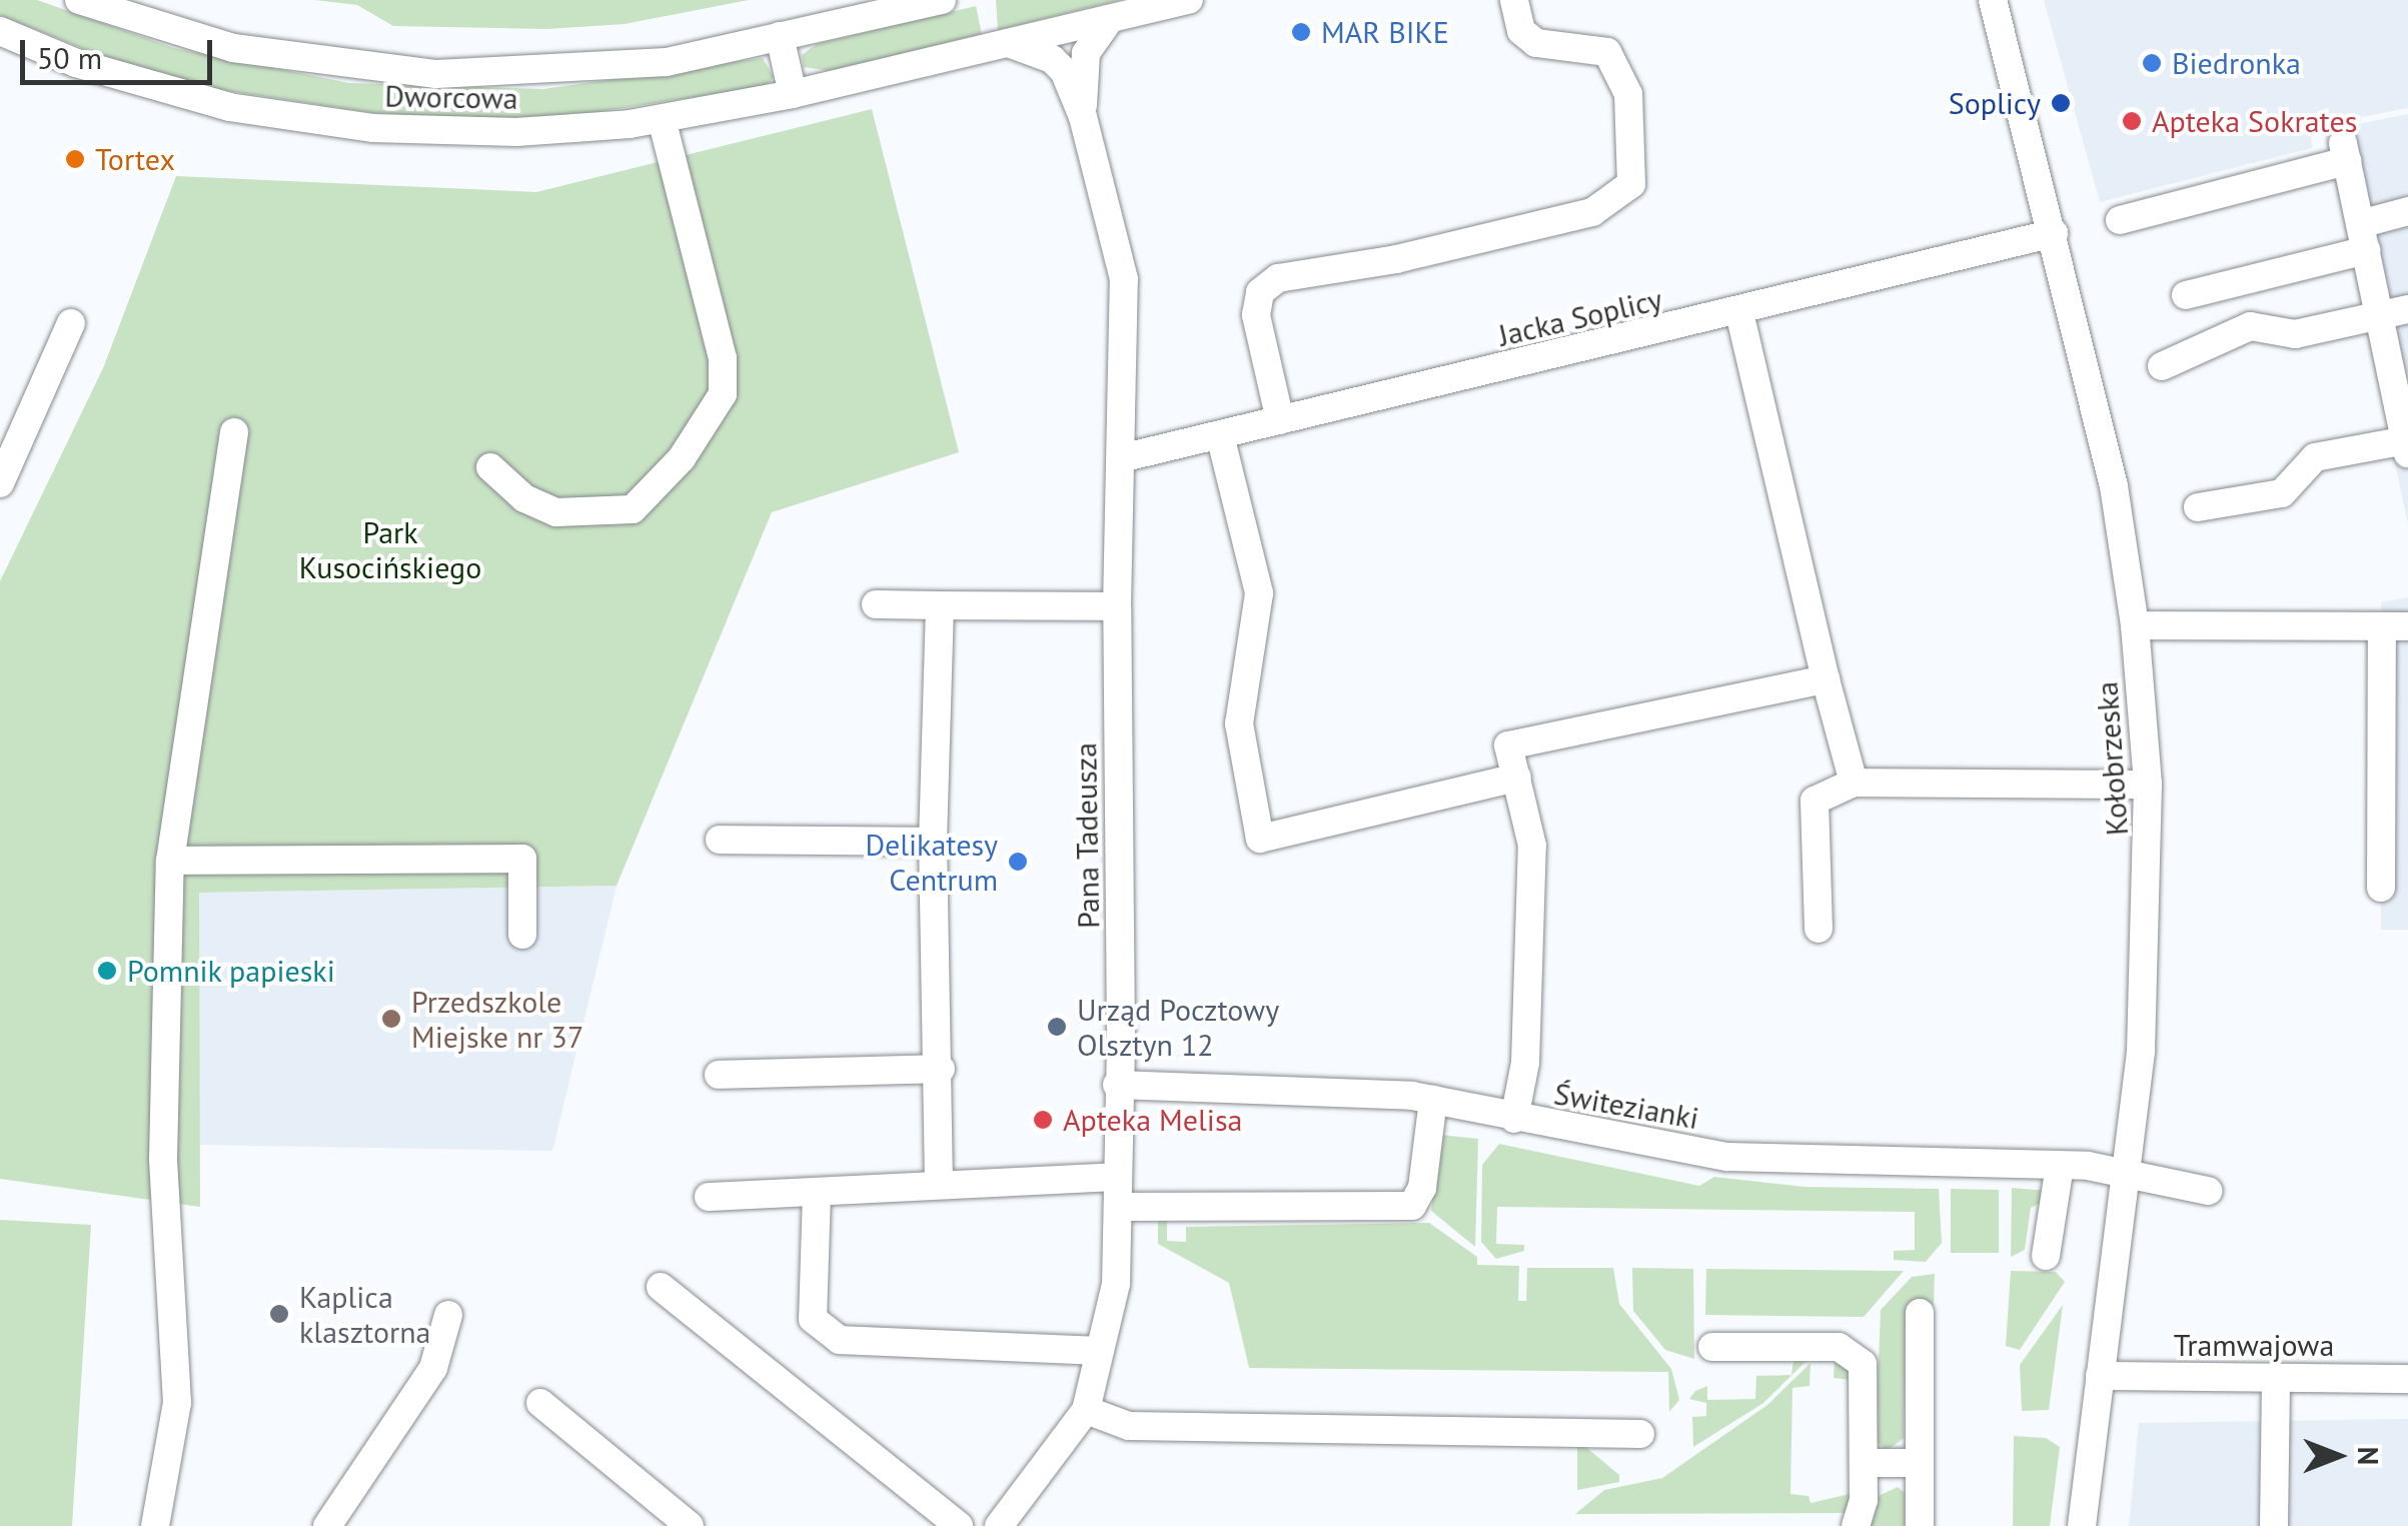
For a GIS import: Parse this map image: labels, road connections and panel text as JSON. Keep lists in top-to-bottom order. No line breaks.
{"streets":{"street":["Dworcowa","Jacka Soplicy","Kołobrzeska","Pana Tadeusza","Świtezianki","Tramwajowa"]},"crossings":[["Dworcowa","Pana Tadeusza"],["Jacka Soplicy","Kołobrzeska"],["Jacka Soplicy","Pana Tadeusza"],["Kołobrzeska","Świtezianki"],["Kołobrzeska","Tramwajowa"],["Pana Tadeusza","Świtezianki"]],"parks":["Park Kusocińskiego"],"places":["MAR BIKE","Biedronka","Soplicy","Apteka Sokrates","Tortex","Delikatesy Centrum","Pomnik papieski","Przedszkole Miejske nr 37","Urząd Pocztowy Olsztyn 12","Apteka Melisa","Kaplica klasztorna"],"scale_bar":"50 m","north":"right"}
